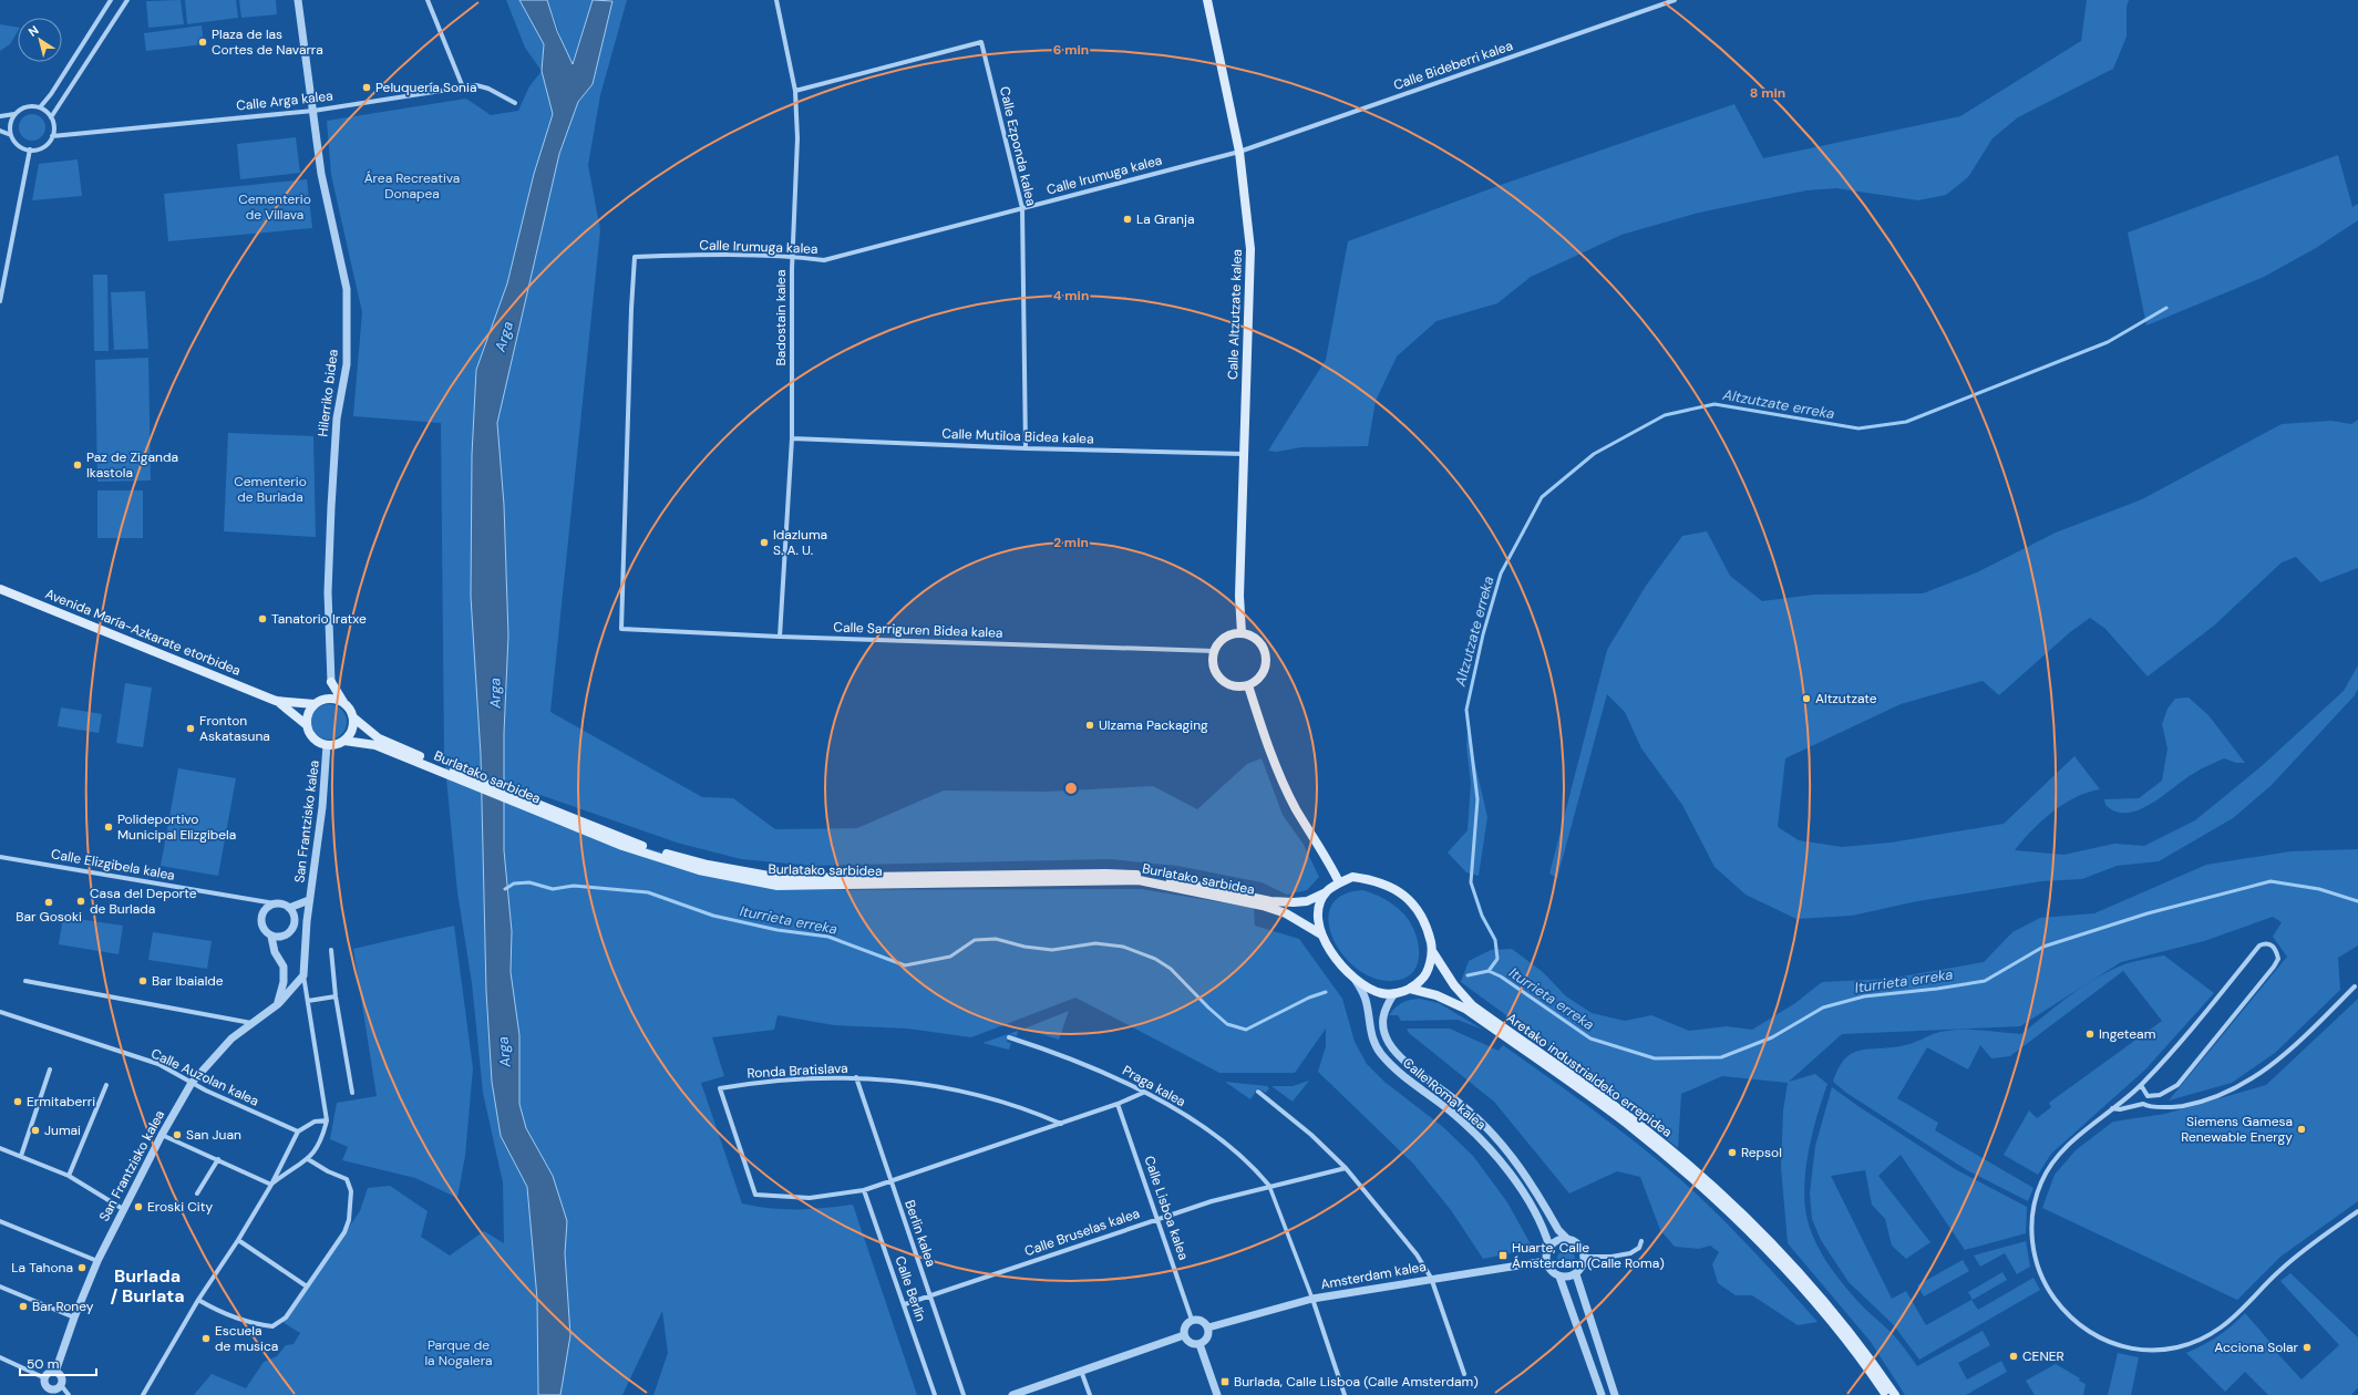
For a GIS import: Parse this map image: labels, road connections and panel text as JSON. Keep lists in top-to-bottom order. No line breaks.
{"streets":{"main road":["Calle Altzutzate kalea","Hilerriko bidea","Avenida María-Azkarate etorbidea","Burlatako sarbidea","Aretako industrialdeko errepidea"],"street":["Calle Bideberri kalea","Calle Arga kalea","Calle Ezponda kalea","Calle Irumuga kalea","Badostain kalea","Calle Mutiloa Bidea kalea","Calle Sarriguren Bidea kalea","San Frantzisko kalea","Calle Elizgibela kalea","Ronda Bratislava","Calle Auzolan kalea","Praga kalea","Calle Roma kalea","Calle Lisboa kalea","Calle Bruselas kalea","Berlin kalea","Amsterdam kalea","Calle Berlín"]},"crossings":[["Calle Bideberri kalea","Calle Irumuga kalea"],["Calle Bideberri kalea","Calle Altzutzate kalea"],["Calle Arga kalea","Hilerriko bidea"],["Calle Ezponda kalea","Calle Irumuga kalea"],["Calle Ezponda kalea","Badostain kalea"],["Calle Ezponda kalea","Calle Mutiloa Bidea kalea"],["Calle Irumuga kalea","Calle Altzutzate kalea"],["Calle Irumuga kalea","Badostain kalea"],["Calle Irumuga kalea","Calle Sarriguren Bidea kalea"],["Calle Altzutzate kalea","Calle Mutiloa Bidea kalea"],["Calle Altzutzate kalea","Calle Sarriguren Bidea kalea"],["Badostain kalea","Calle Mutiloa Bidea kalea"],["Badostain kalea","Calle Sarriguren Bidea kalea"],["Hilerriko bidea","Burlatako sarbidea"],["Hilerriko bidea","San Frantzisko kalea"],["Burlatako sarbidea","San Frantzisko kalea"],["Burlatako sarbidea","Aretako industrialdeko errepidea"],["Burlatako sarbidea","Calle Roma kalea"],["San Frantzisko kalea","Calle Elizgibela kalea"],["San Frantzisko kalea","Calle Auzolan kalea"],["Ronda Bratislava","Praga kalea"],["Ronda Bratislava","Calle Lisboa kalea"],["Ronda Bratislava","Berlin kalea"],["Ronda Bratislava","Calle Berlín"],["Aretako industrialdeko errepidea","Calle Roma kalea"],["Praga kalea","Calle Bruselas kalea"],["Calle Roma kalea","Amsterdam kalea"],["Calle Lisboa kalea","Calle Bruselas kalea"],["Calle Lisboa kalea","Amsterdam kalea"],["Calle Bruselas kalea","Berlin kalea"],["Calle Bruselas kalea","Calle Berlín"]],"districts":["Burlada / Burlata"],"water":["Arga","Altzutzate erreka","Iturrieta erreka"],"parks":["Área Recreativa Donapea","Cementerio de Villava","Cementerio de Burlada","Parque de la Nogalera"],"places":{"other":["Plaza de las Cortes de Navarra","Peluquería Sonia","La Granja","Paz de Ziganda Ikastola","Idazluma S. A. U.","Tanatorio Iratxe","Altzutzate","Ulzama Packaging","Fronton Askatasuna","Polideportivo Municipal Elizgibela","Casa del Deporte de Burlada","Bar Gosoki","Bar Ibaialde","Ingeteam","Ermitaberri","Siemens Gamesa Renewable Energy","Jumai","San Juan","Repsol","Eroski City","La Tahona","Bar Roney","Escuela de musica","Acciona Solar","CENER"],"transit":["Huarte, Calle Ámsterdam (Calle Roma)","Burlada, Calle Lisboa (Calle Amsterdam)"]},"scale_bar":"50 m","north":"top left","rings":["6 min","8 min","4 min","2 min"]}
